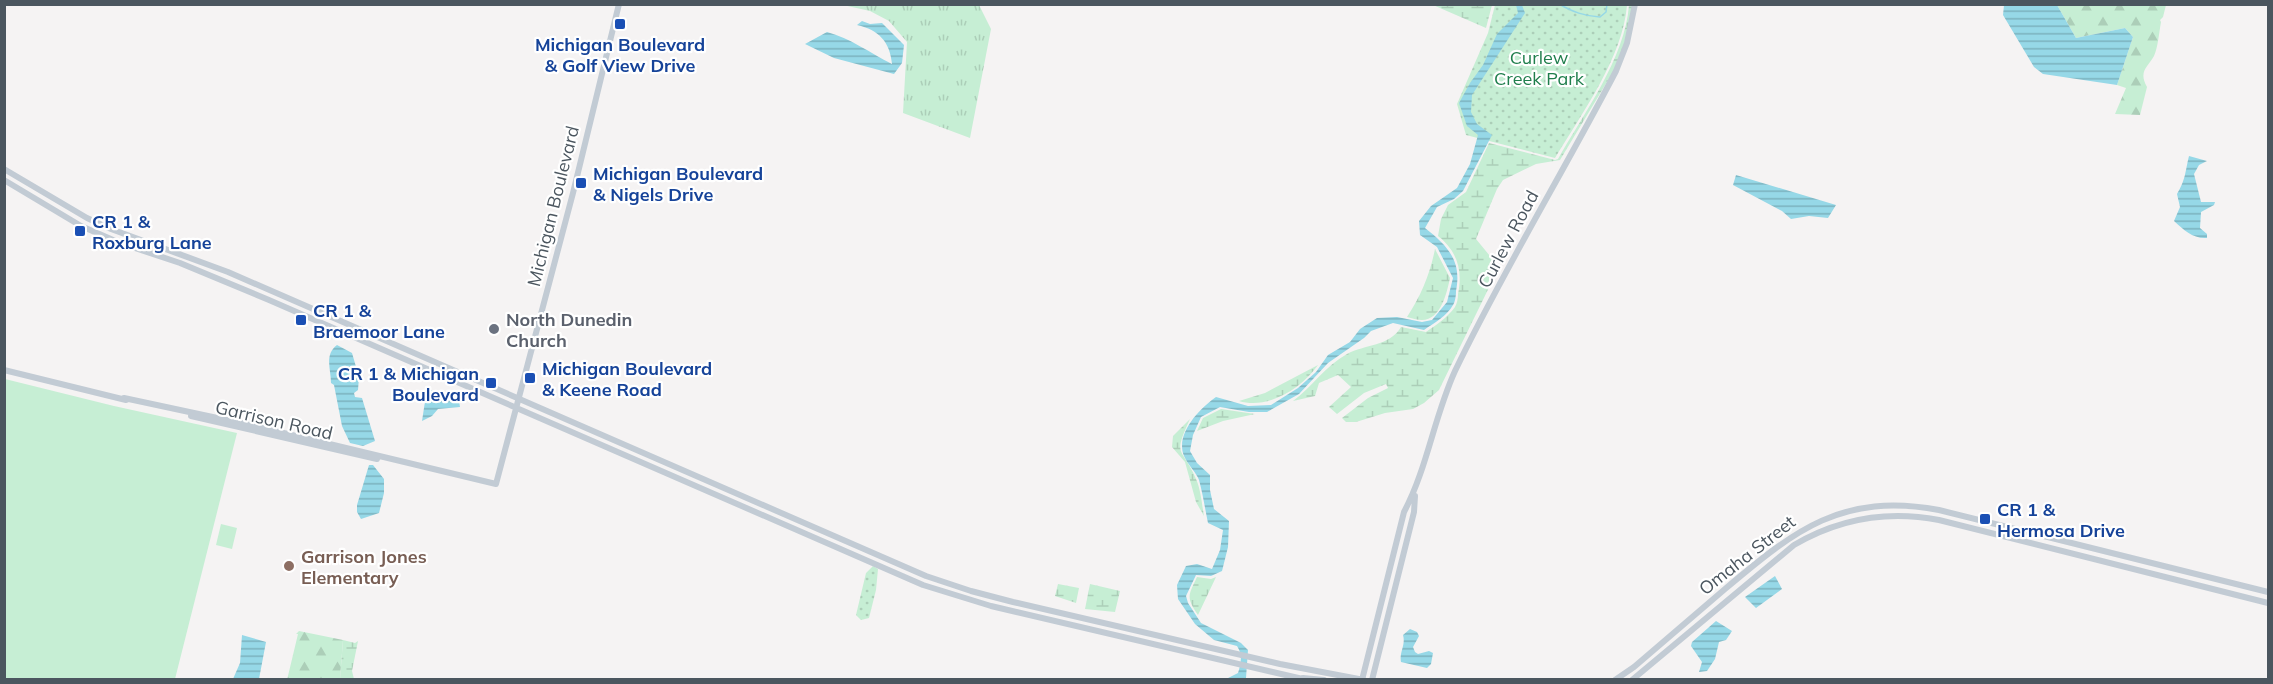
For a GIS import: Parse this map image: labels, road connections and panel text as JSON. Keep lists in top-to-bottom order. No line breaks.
{"streets":{"main road":["Michigan Boulevard","Curlew Road","Garrison Road","Omaha Street"]},"crossings":[["Michigan Boulevard","Garrison Road"]],"parks":["Curlew Creek Park"],"places":{"transit":["Michigan Boulevard & Golf View Drive","Michigan Boulevard & Nigels Drive","CR 1 & Roxburg Lane","CR 1 & Braemoor Lane","Michigan Boulevard & Keene Road","CR 1 & Michigan Boulevard","CR 1 & Hermosa Drive"],"other":["North Dunedin Church","Garrison Jones Elementary"]}}
